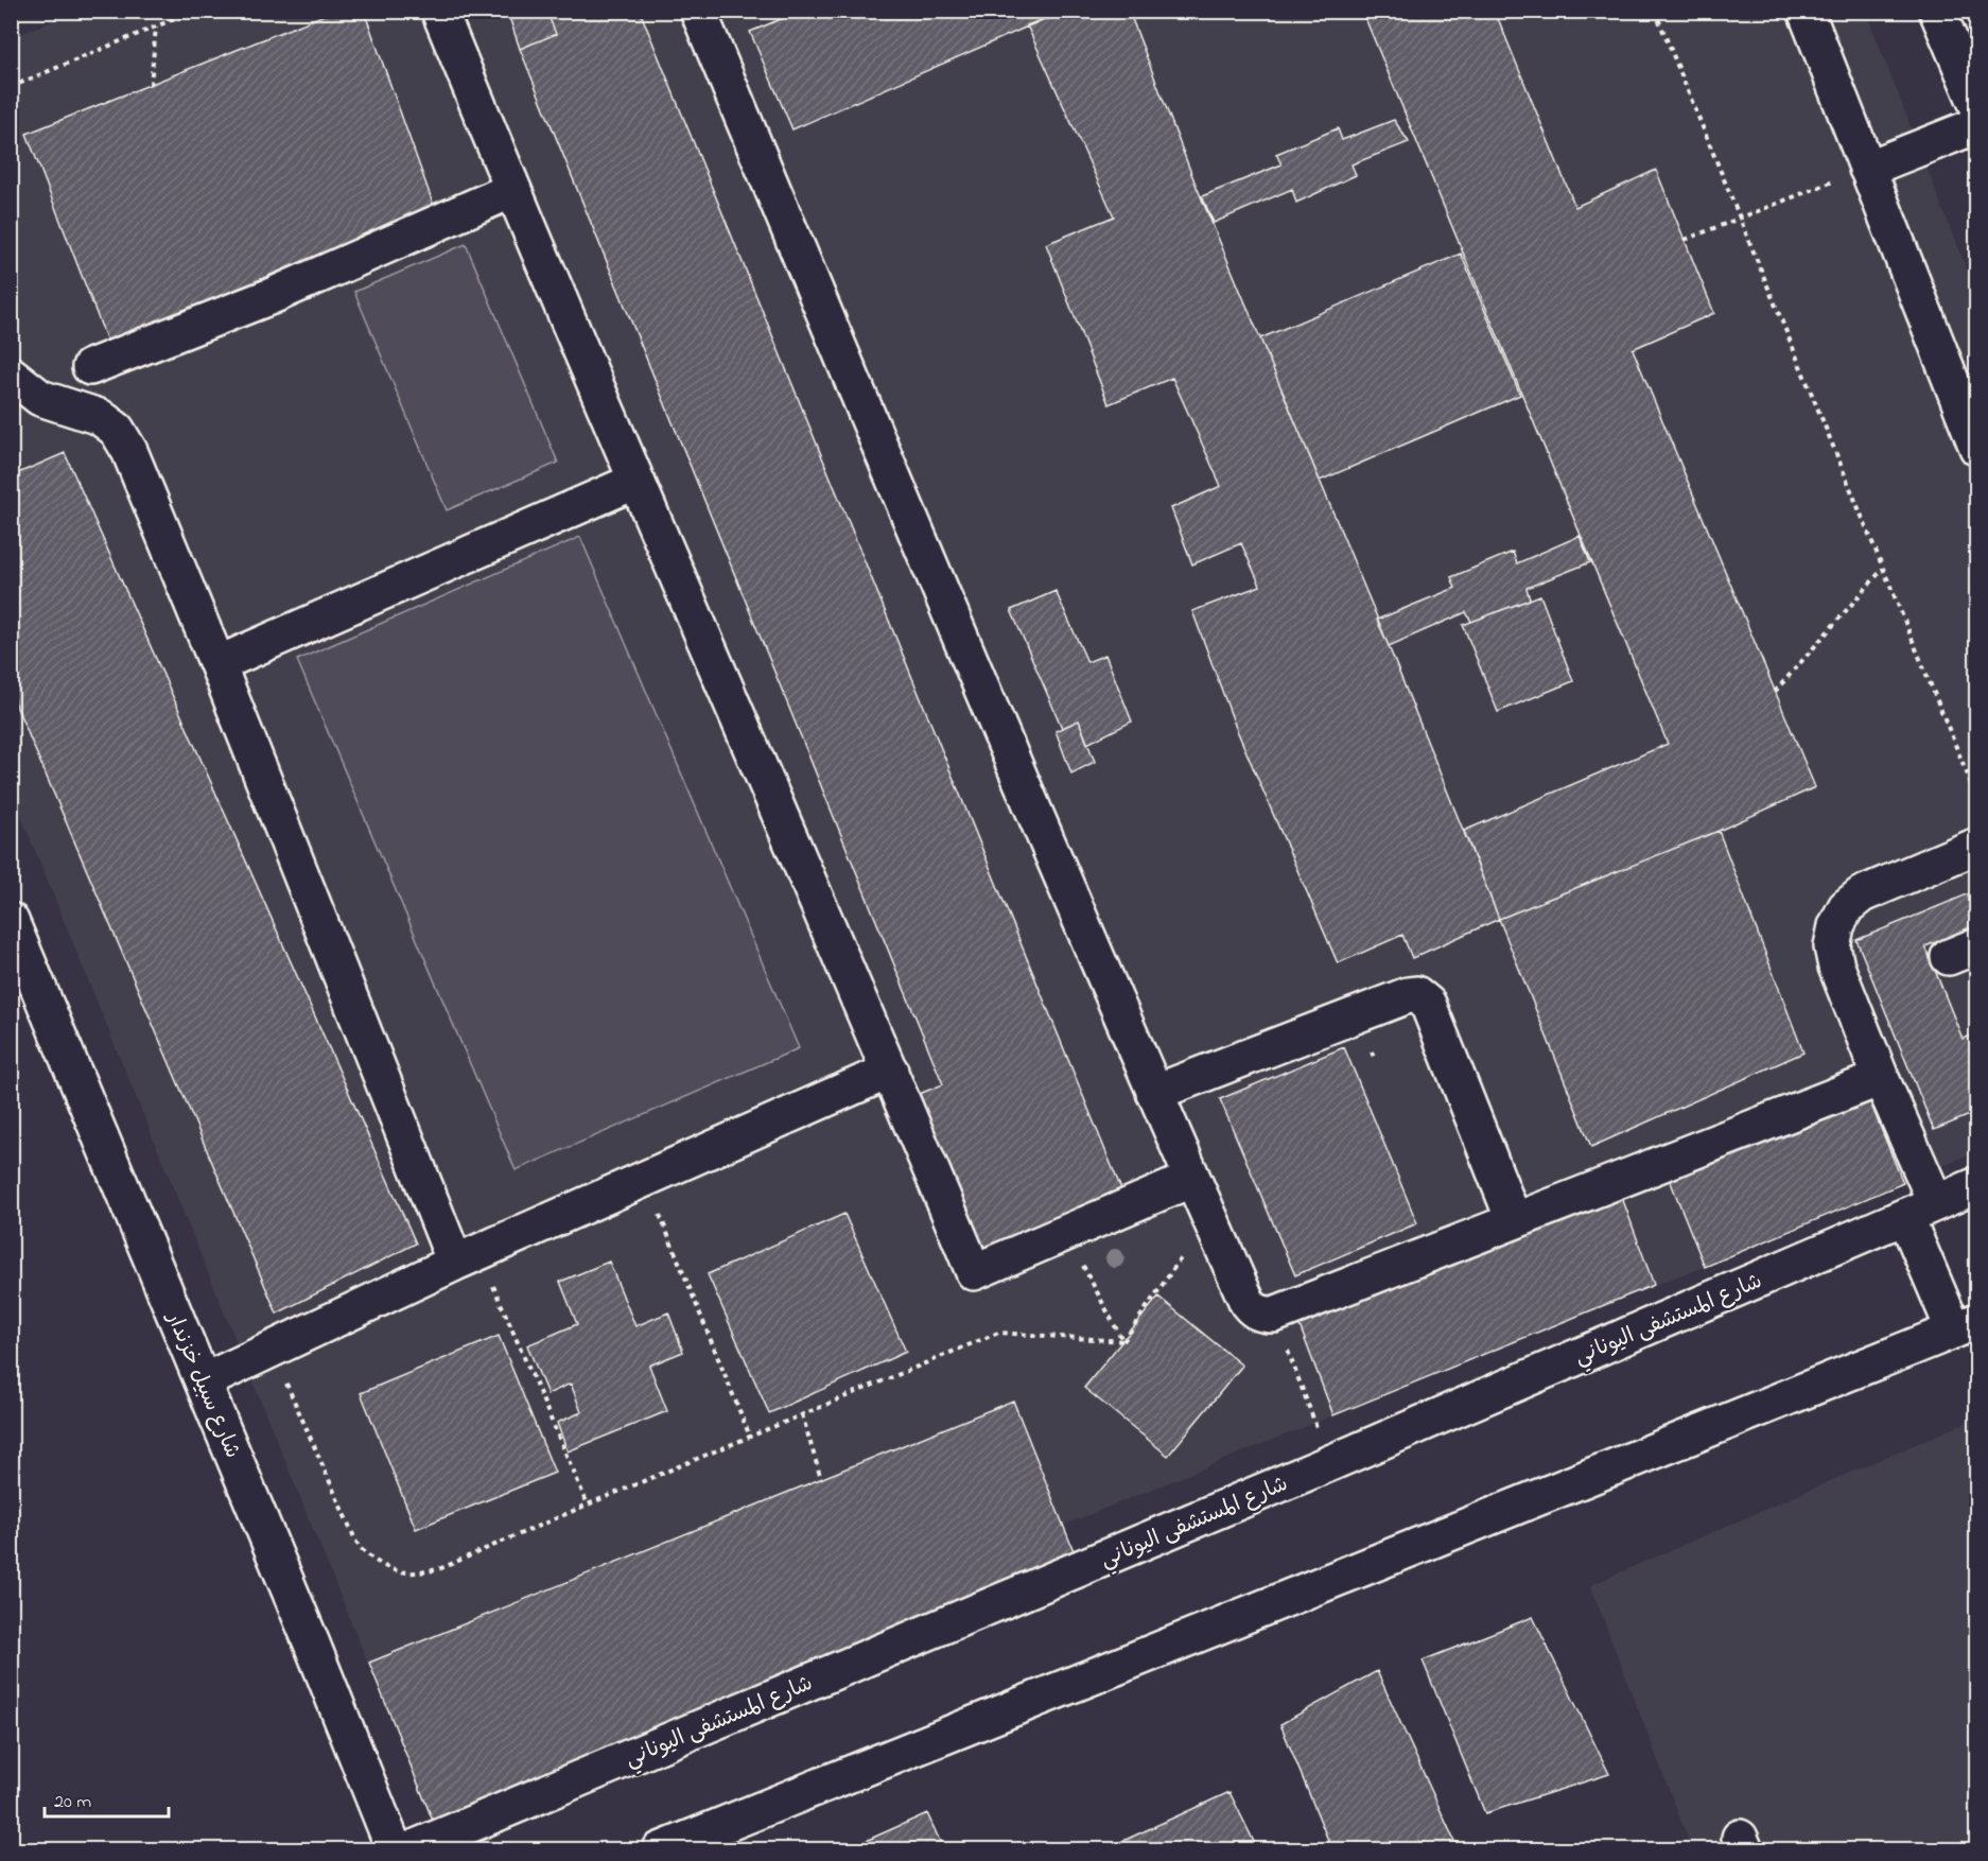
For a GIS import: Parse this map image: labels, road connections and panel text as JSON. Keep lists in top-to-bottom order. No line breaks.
{"streets":{"street":["شارع المستشفى اليوناني","شارع سبيل خزندار"]},"scale_bar":"20 m"}
